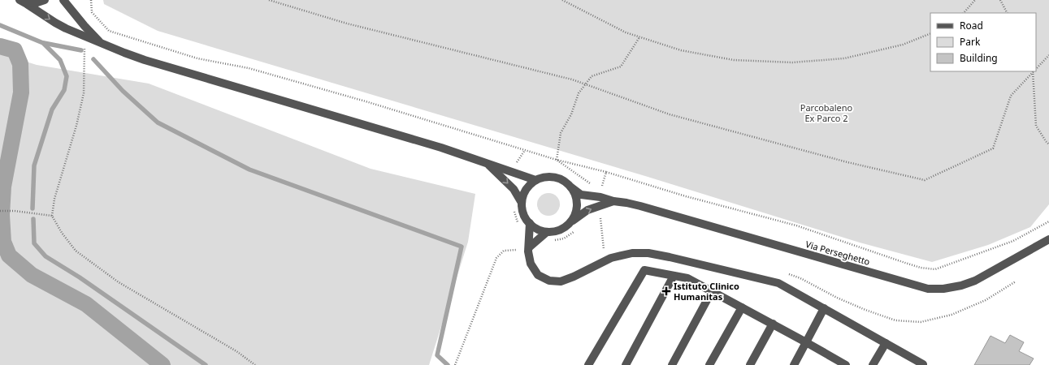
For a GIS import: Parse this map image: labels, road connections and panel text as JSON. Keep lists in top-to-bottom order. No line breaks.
{"streets":{"street":["Via Perseghetto"]},"parks":["Parcobaleno Ex Parco 2"],"places":{"health":["Istituto Clinico Humanitas"]},"legend":["Road","Park","Building"]}
